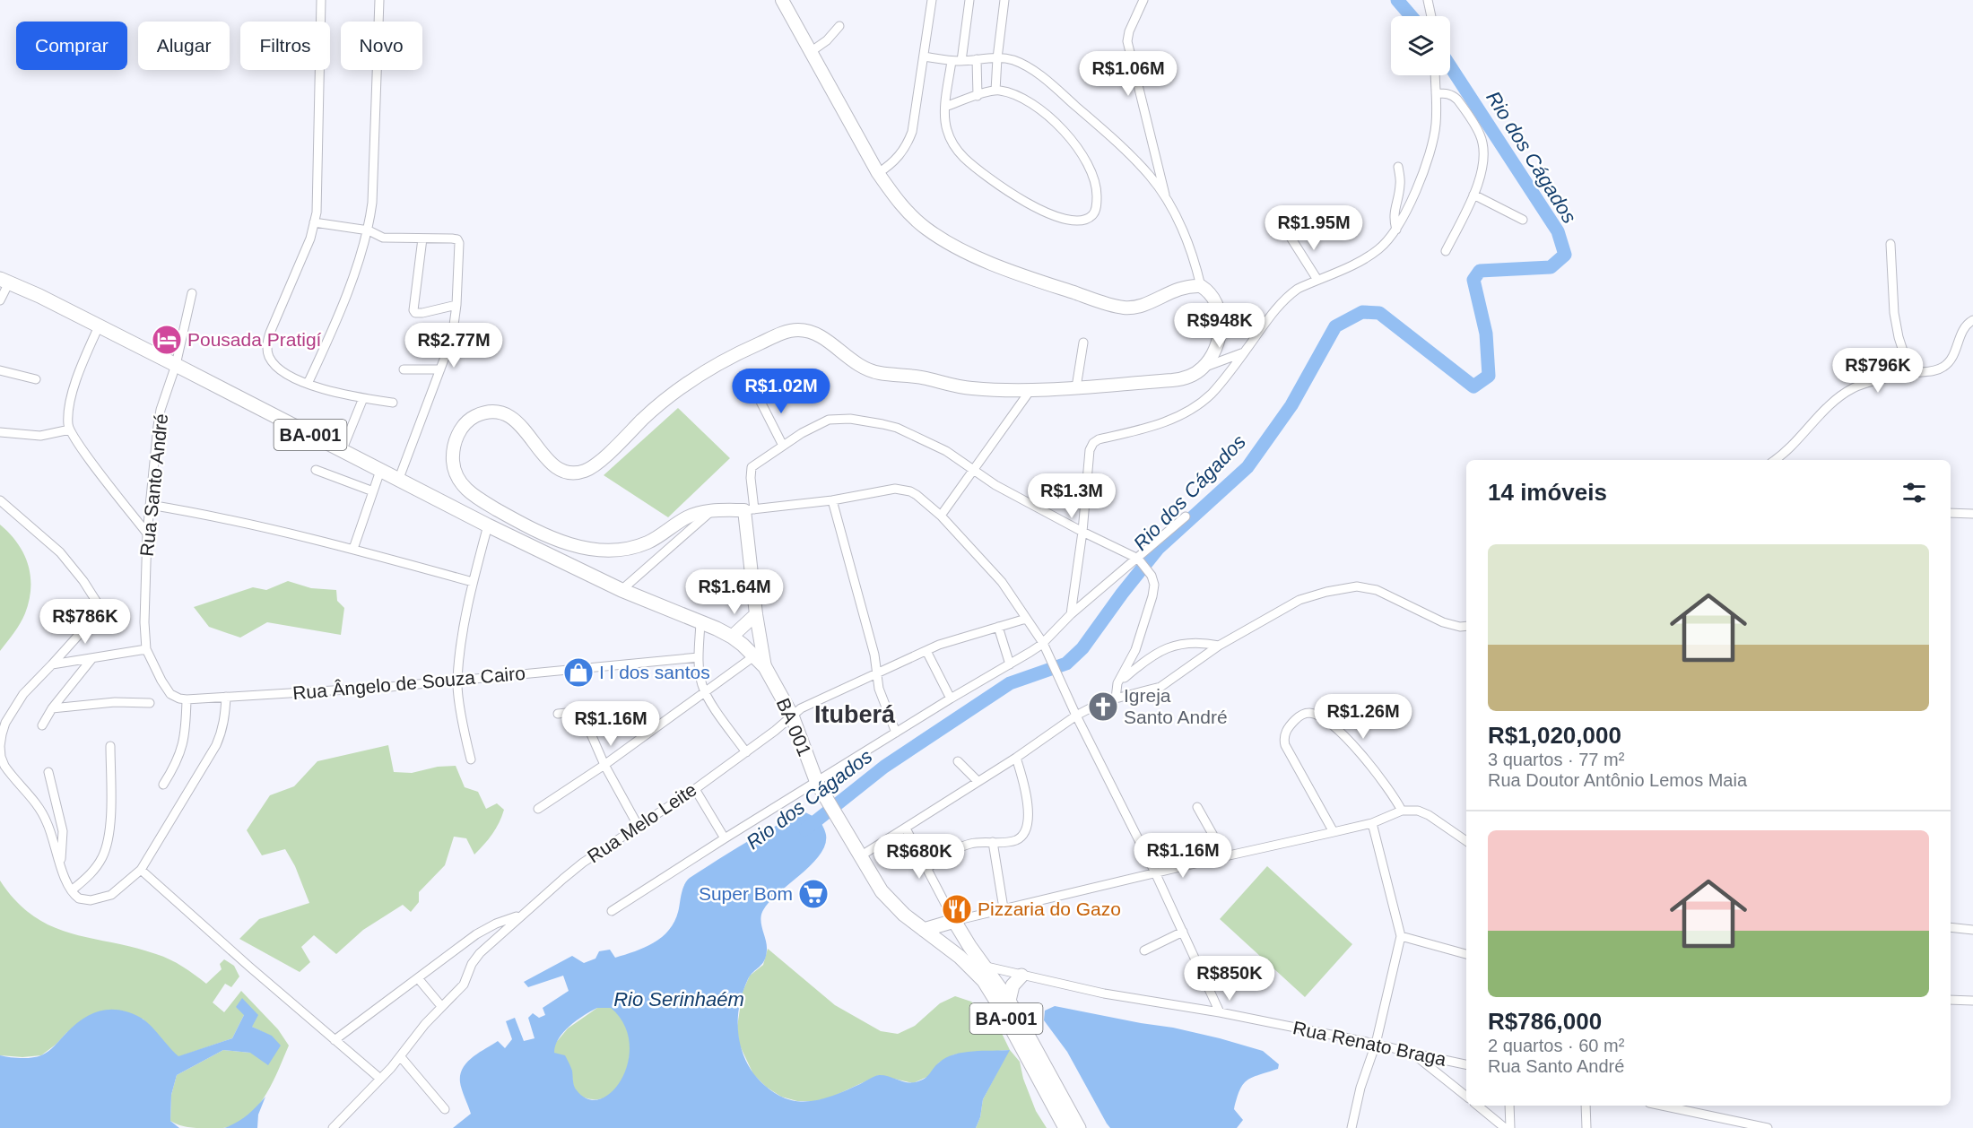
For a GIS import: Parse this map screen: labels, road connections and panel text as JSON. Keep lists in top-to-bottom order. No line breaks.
{"streets":{"main road":["BA-001","BA 001"],"street":["Rua Santo André","Rua Ângelo de Souza Cairo","Rua Melo Leite","Rua Renato Braga"]},"crossings":[["BA-001","Rua Santo André"],["BA-001","BA 001"],["BA-001","Rua Renato Braga"],["BA 001","Rua Melo Leite"]],"districts":["Ituberá"],"water":["Rio dos Cágados","Rio Serinhaém"],"places":{"hotel":["Pousada Pratigí"],"shop":["I l dos santos"],"church":["Igreja Santo André"],"supermarket":["Super Bom"],"restaurant":["Pizzaria do Gazo"]},"page":{"chip":["Comprar","Alugar","Filtros","Novo"],"price":["R$1.06M","R$1.95M","R$948K","R$2.77M","R$796K","R$1.02M","R$1.3M","R$1.64M","R$786K","R$1.26M","R$1.16M","R$1.16M","R$680K","R$850K"],"heading":"14 imóveis","list":[{"name":"R$1,020,000","note":"3 quartos · 77 m² · Rua Doutor Antônio Lemos Maia"},{"name":"R$786,000","note":"2 quartos · 60 m² · Rua Santo André"}]}}
